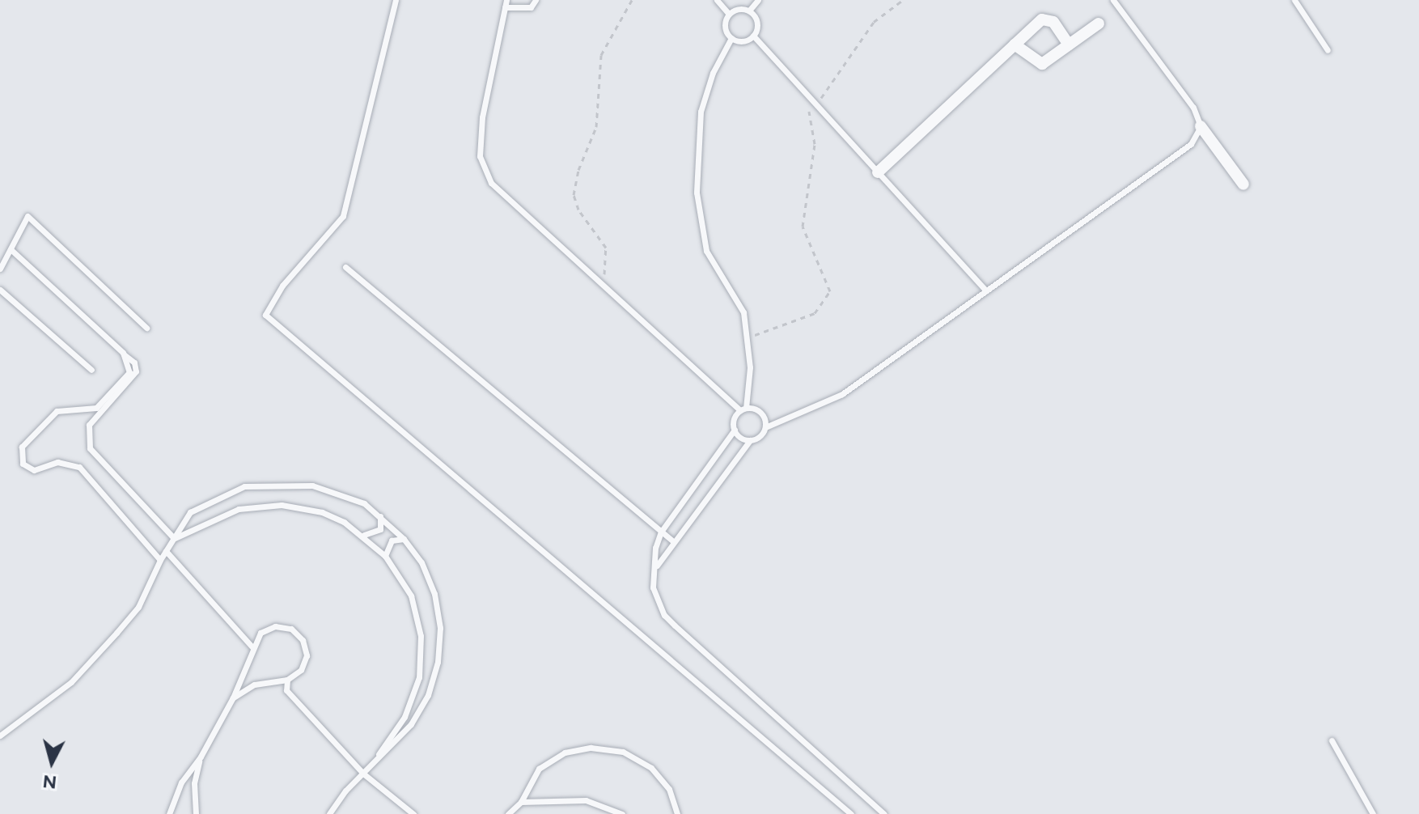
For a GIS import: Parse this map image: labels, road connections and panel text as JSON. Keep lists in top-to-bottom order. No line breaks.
{"north":"bottom"}
